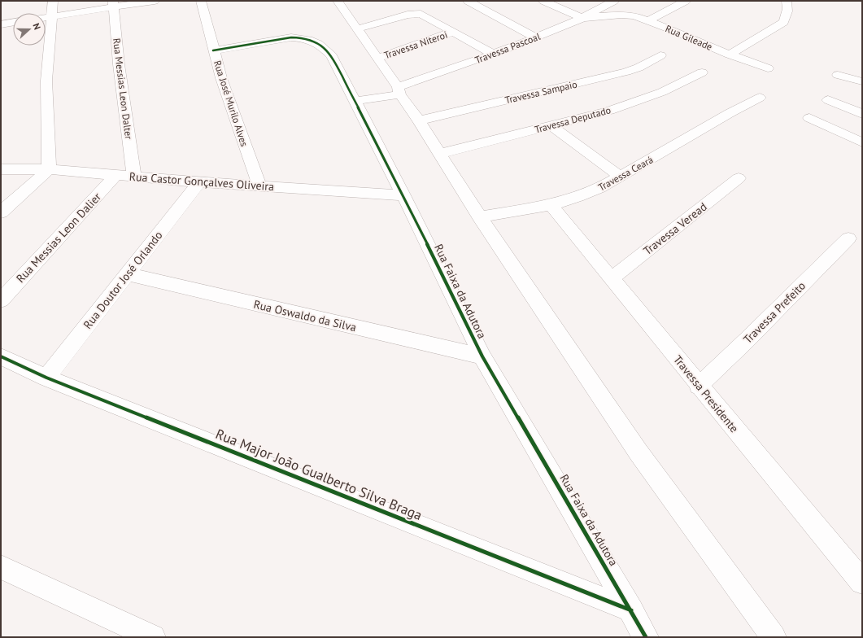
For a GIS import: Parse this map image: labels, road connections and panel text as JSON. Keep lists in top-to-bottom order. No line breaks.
{"streets":{"street":["Rua Gileade","Travessa Niteroi","Travessa Pascoal","Rua Messias Leon Dalter","Travessa Sampaio","Rua José Murilo Alves","Travessa Deputado","Travessa Ceará","Rua Castor Gonçalves Oliveira","Travessa Veread","Rua Messias Leon Dalier","Rua Doutor José Orlando","Rua Faixa da Adutora","Travessa Prefeito","Rua Oswaldo da Silva","Travessa Presidente","Rua Major João Gualberto Silva Braga"]},"crossings":[["Rua Gileade","Travessa Pascoal"],["Travessa Pascoal","Rua Faixa da Adutora"],["Rua Messias Leon Dalter","Rua Castor Gonçalves Oliveira"],["Rua José Murilo Alves","Rua Castor Gonçalves Oliveira"],["Rua José Murilo Alves","Rua Faixa da Adutora"],["Travessa Ceará","Travessa Presidente"],["Rua Castor Gonçalves Oliveira","Rua Messias Leon Dalier"],["Rua Castor Gonçalves Oliveira","Rua Doutor José Orlando"],["Rua Castor Gonçalves Oliveira","Rua Faixa da Adutora"],["Travessa Veread","Travessa Presidente"],["Rua Doutor José Orlando","Rua Oswaldo da Silva"],["Rua Doutor José Orlando","Rua Major João Gualberto Silva Braga"],["Rua Faixa da Adutora","Rua Oswaldo da Silva"],["Rua Faixa da Adutora","Rua Major João Gualberto Silva Braga"],["Travessa Prefeito","Travessa Presidente"]],"north":"right"}
